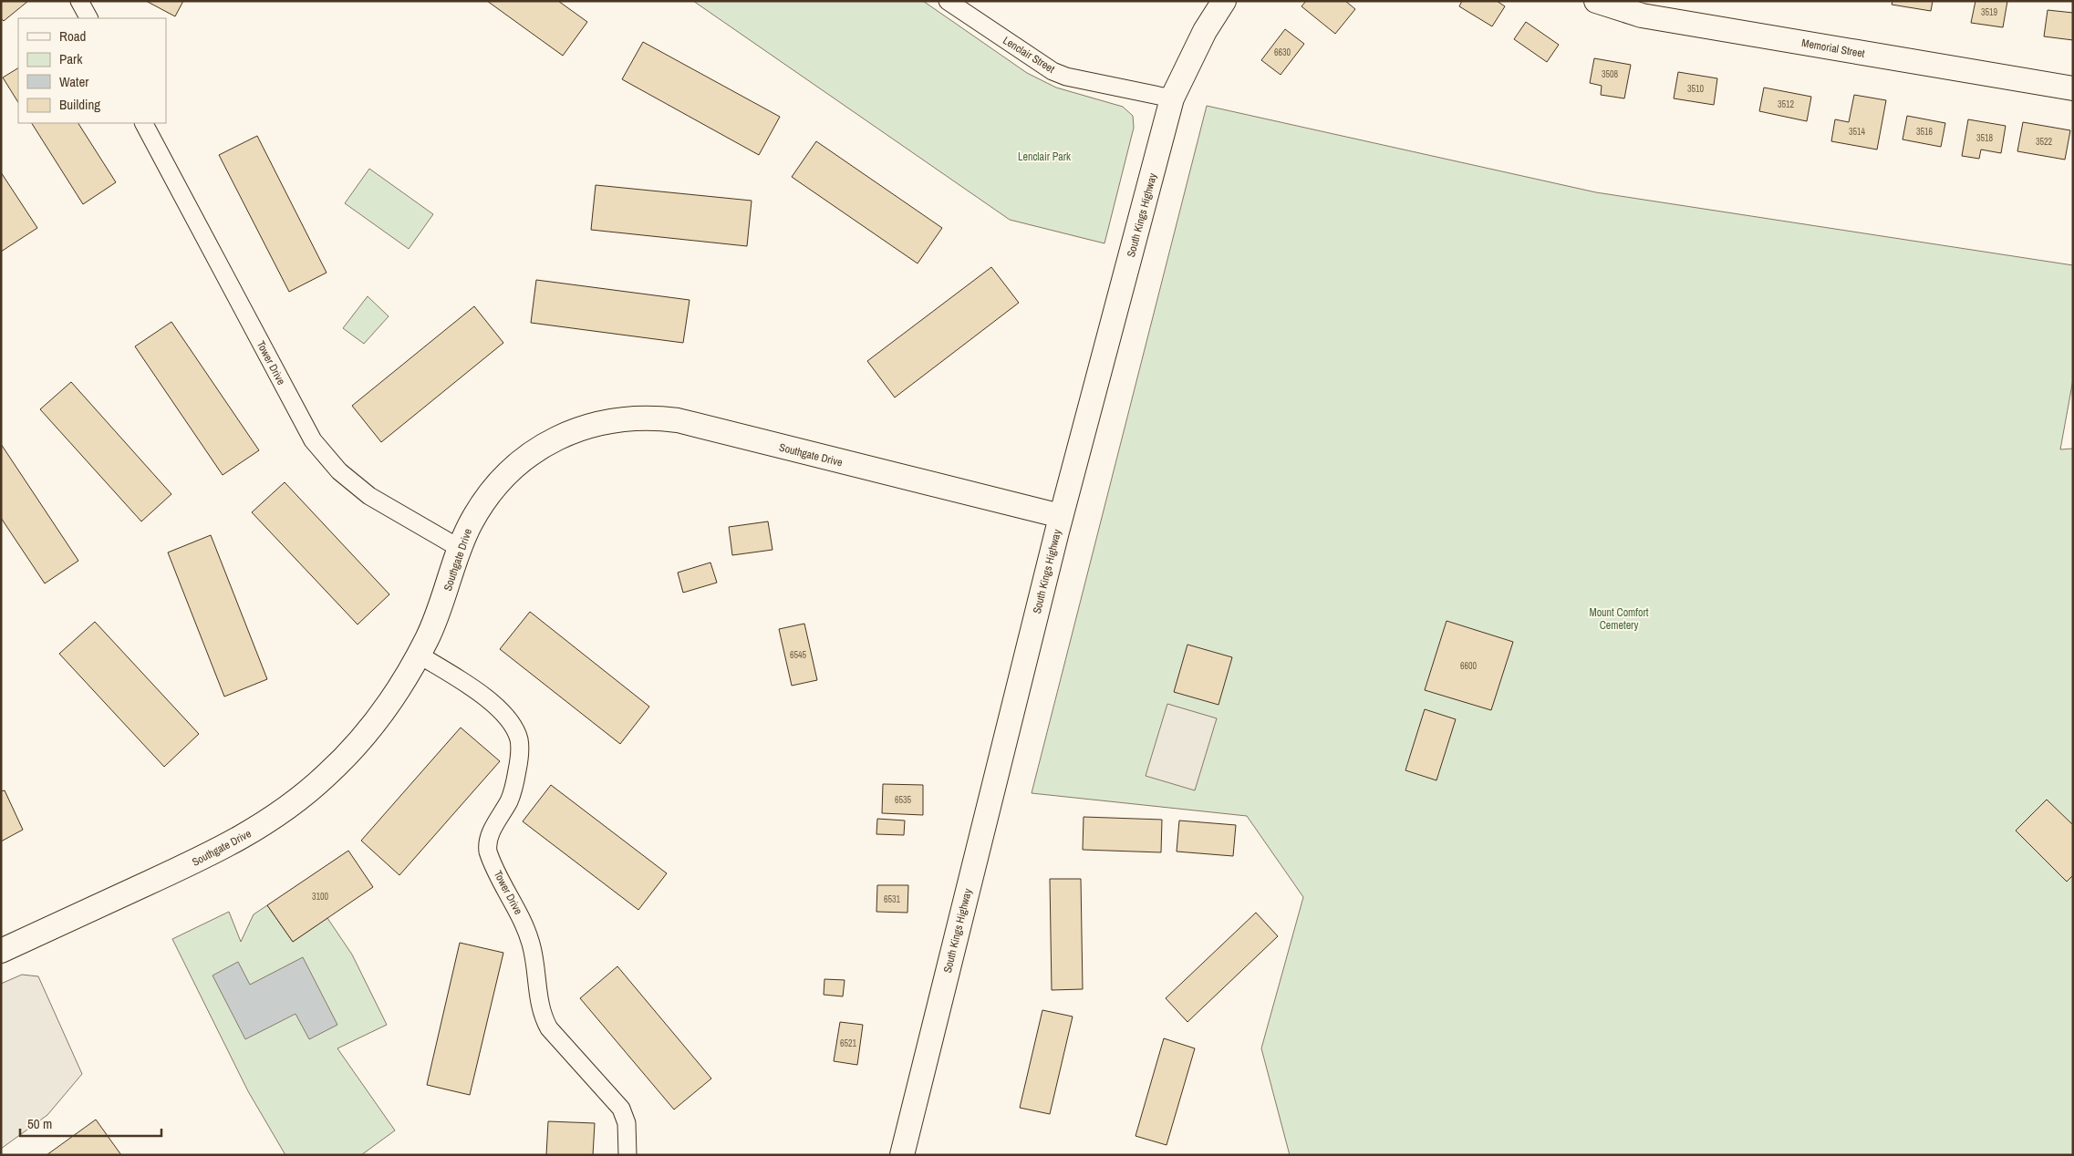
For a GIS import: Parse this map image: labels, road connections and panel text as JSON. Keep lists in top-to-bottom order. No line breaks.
{"streets":{"street":["Memorial Street","Lenclair Street","South Kings Highway","Tower Drive","Southgate Drive"]},"crossings":[["Lenclair Street","South Kings Highway"],["South Kings Highway","Southgate Drive"],["Tower Drive","Southgate Drive"]],"parks":["Lenclair Park","Mount Comfort Cemetery"],"house_numbers":["3519","6630","3508","3510","3512","3514","3516","3518","3522","6545","6600","6535","3100","6531","6521"],"legend":["Road","Park","Water","Building"],"scale_bar":"50 m"}
